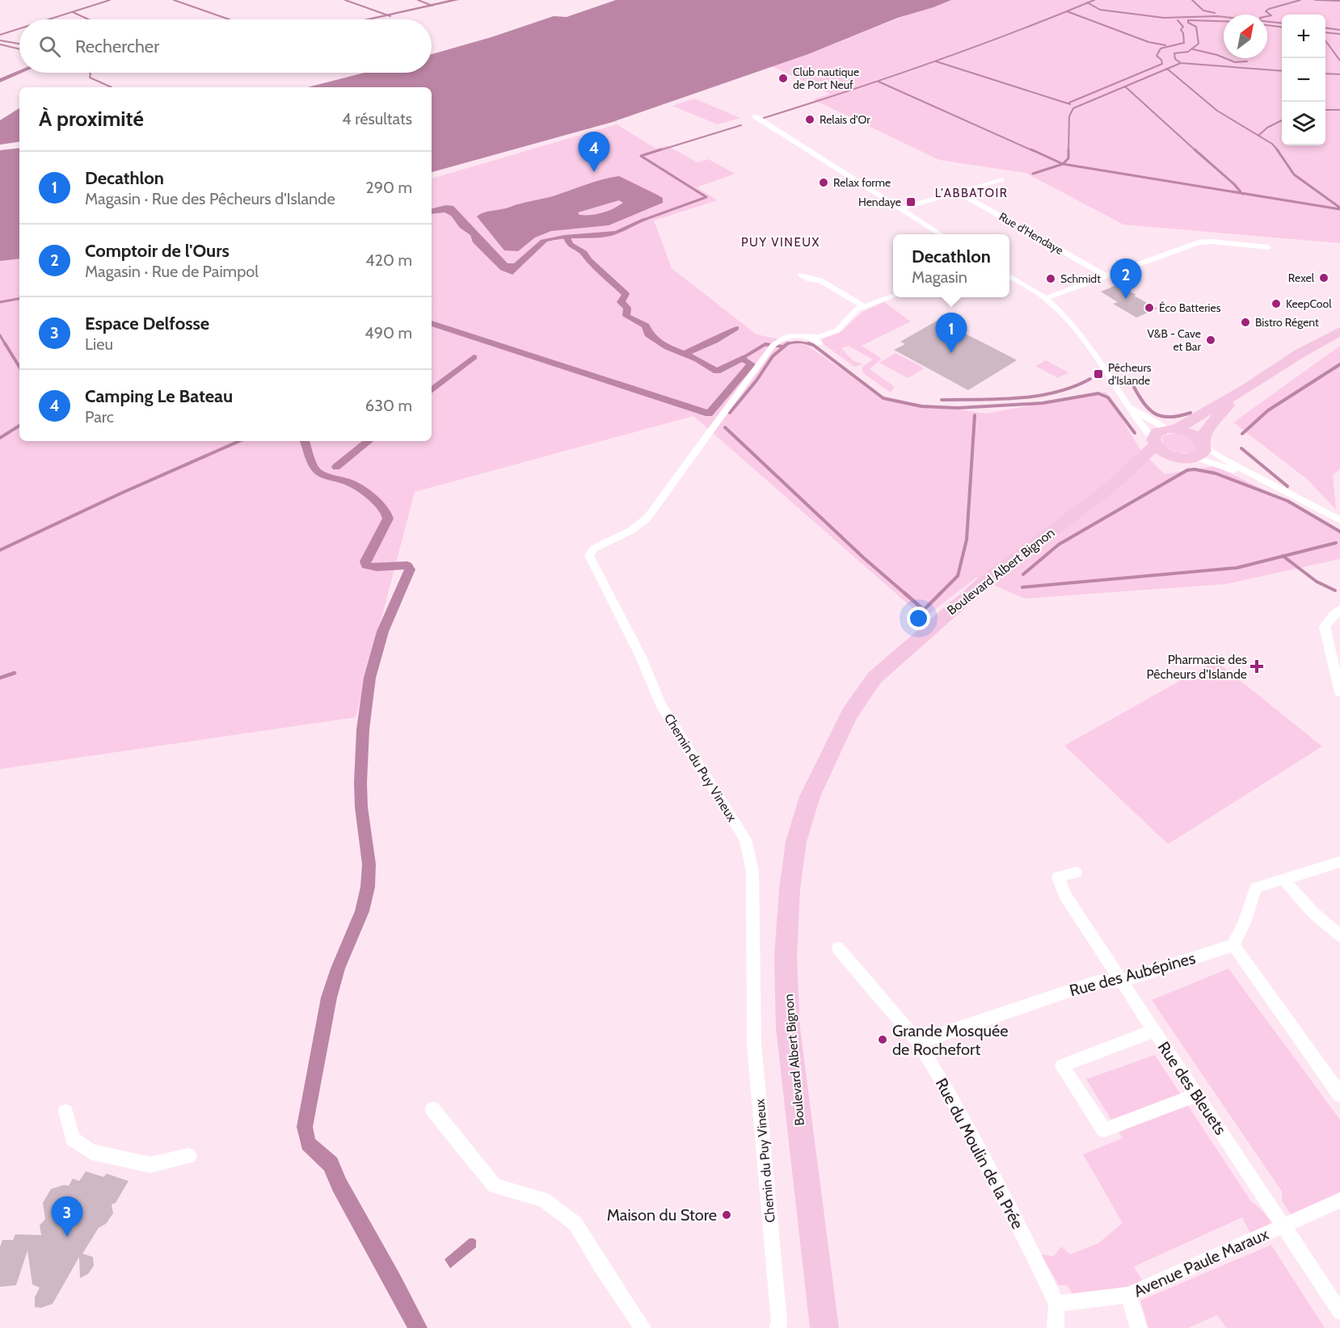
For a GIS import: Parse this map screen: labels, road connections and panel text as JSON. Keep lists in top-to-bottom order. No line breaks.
{"streets":{"main road":["Boulevard Albert Bignon"],"street":["Rue d'Hendaye","Chemin du Puy Vineux","Rue des Aubépines","Rue des Bleuets","Rue du Moulin de la Prée","Avenue Paule Maraux"]},"crossings":[["Rue des Aubépines","Rue des Bleuets"],["Rue des Aubépines","Rue du Moulin de la Prée"],["Rue des Bleuets","Avenue Paule Maraux"],["Rue du Moulin de la Prée","Avenue Paule Maraux"]],"districts":["L'ABBATOIR","PUY VINEUX"],"places":{"other":["Club nautique de Port Neuf","Relais d'Or","Relax forme","Rexel","Schmidt","KeepCool","Éco Batteries","Bistro Régent","V&B - Cave et Bar","Grande Mosquée de Rochefort","Maison du Store"],"transit":["Hendaye","Pêcheurs d'Islande"],"health":["Pharmacie des Pêcheurs d'Islande"]},"north":"top right","page":{"map_buttons":["+","−"],"search":"Rechercher","heading":["À proximité","4 résultats"],"pins":["4","2","1","3"],"list":[{"mark":"1","name":"Decathlon","note":"Magasin · Rue des Pêcheurs d'Islande","value":"290 m"},{"mark":"2","name":"Comptoir de l'Ours","note":"Magasin · Rue de Paimpol","value":"420 m"},{"mark":"3","name":"Espace Delfosse","note":"Lieu","value":"490 m"},{"mark":"4","name":"Camping Le Bateau","note":"Parc","value":"630 m"}],"popup":["Decathlon","Magasin"]}}
